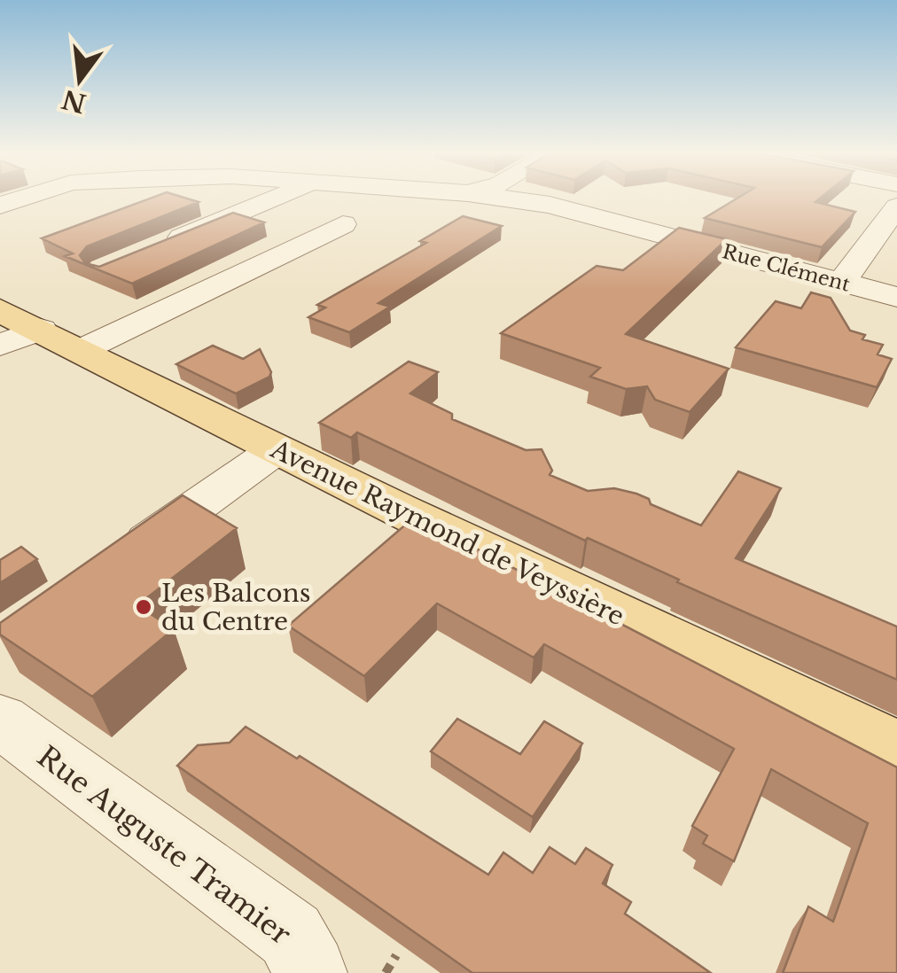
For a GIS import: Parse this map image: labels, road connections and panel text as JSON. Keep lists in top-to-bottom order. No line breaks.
{"streets":{"main road":["Avenue Raymond de Veyssière"],"street":["Rue Clément","Rue Auguste Tramier"]},"places":["Les Balcons du Centre"],"north":"bottom"}
